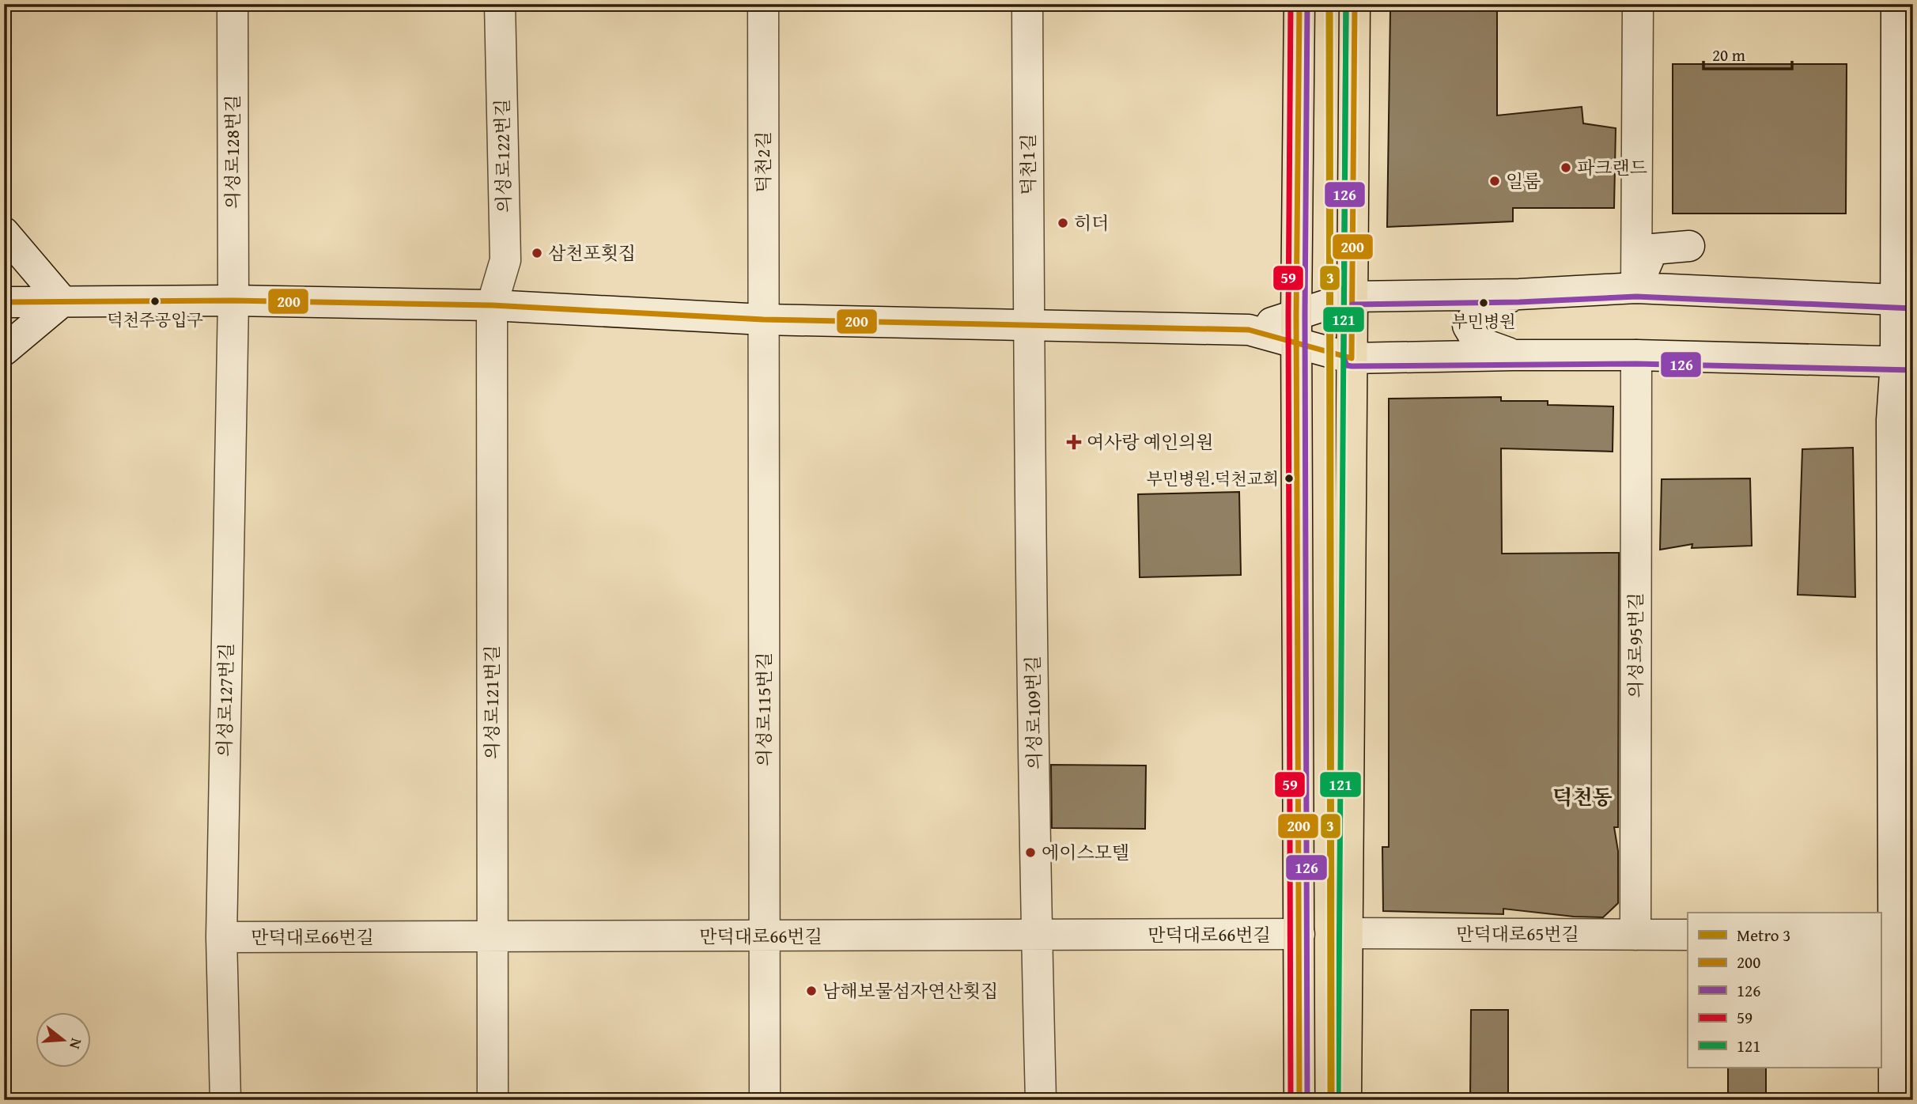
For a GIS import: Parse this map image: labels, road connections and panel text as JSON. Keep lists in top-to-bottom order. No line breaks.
{"streets":{"street":["의성로128번길","의성로122번길","덕천2길","덕천1길","의성로95번길","의성로127번길","의성로121번길","의성로115번길","의성로109번길","만덕대로65번길","만덕대로66번길"]},"crossings":[["의성로128번길","의성로127번길"],["의성로122번길","의성로121번길"],["덕천2길","의성로115번길"],["덕천1길","의성로109번길"],["의성로95번길","만덕대로65번길"],["의성로127번길","만덕대로66번길"],["의성로121번길","만덕대로66번길"],["의성로115번길","만덕대로66번길"],["의성로109번길","만덕대로66번길"]],"districts":["덕천동"],"places":{"other":["파크랜드","일룸","히더","삼천포횟집","덕천주공입구","부민병원","부민병원.덕천교회","에이스모텔","남해보물섬자연산횟집"],"health":["여사랑 예인의원"]},"lines":["metro line 3","transit line 200","transit line 126","transit line 59","transit line 121"],"legend":["Metro 3","200","126","59","121"],"scale_bar":"20 m","north":"right"}
